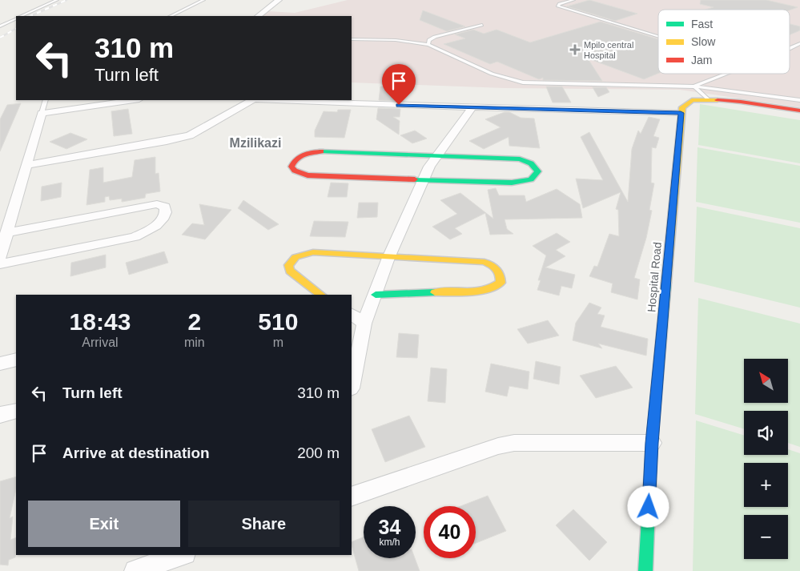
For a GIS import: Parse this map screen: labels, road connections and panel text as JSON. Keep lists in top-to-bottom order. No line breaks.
{"streets":{"street":["Hospital Road"]},"districts":["Mzilikazi"],"places":{"health":["Mpilo central Hospital"]},"legend":["Fast","Slow","Jam"],"north":"top left","page":{"turn":["310 m","Turn left"],"eta":["18:43","Arrival","2","min","510","m"],"map_buttons":["+","−"],"list":[{"name":"Turn left","value":"310 m"},{"name":"Arrive at destination","value":"200 m"}],"buttons":["Exit","Share"],"speed":"34 km/h","limit":"40"}}
